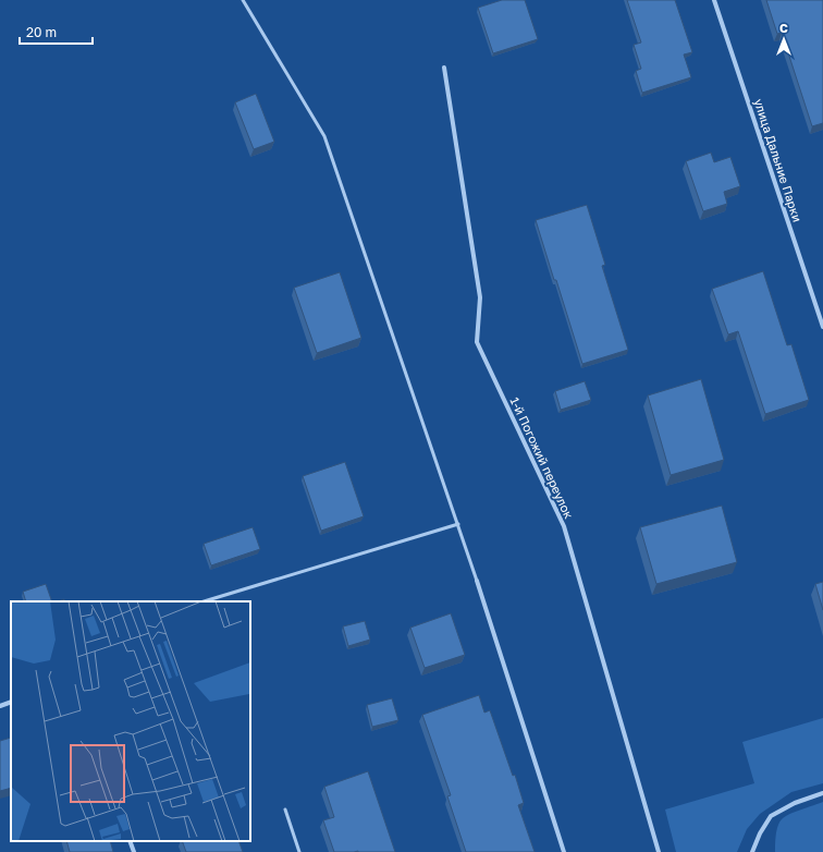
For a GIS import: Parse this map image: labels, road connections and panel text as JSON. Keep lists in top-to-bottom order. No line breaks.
{"streets":{"street":["улица Дальние Парки","1-й Погожий переулок"]},"scale_bar":"20 m","north":"top"}
